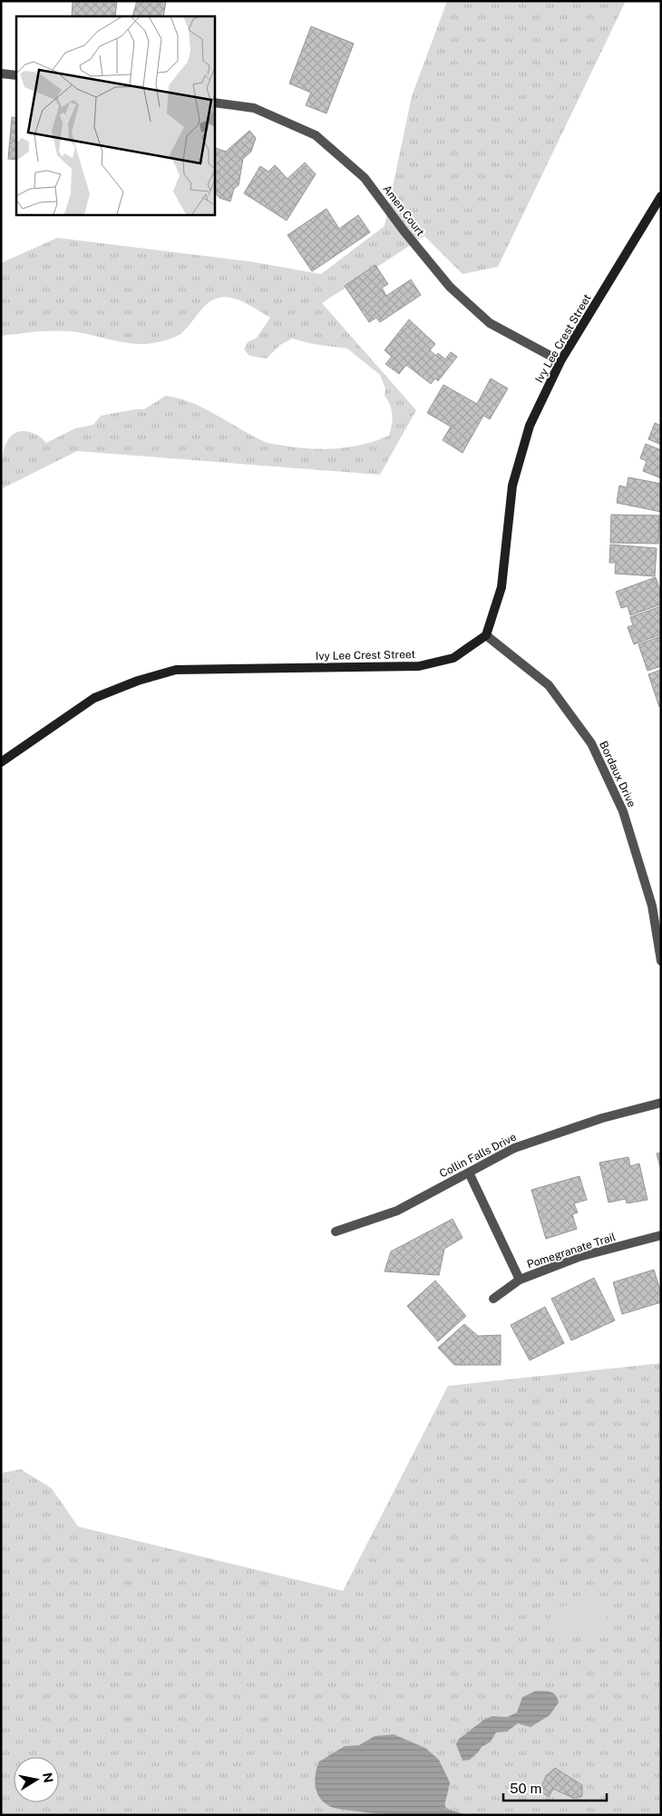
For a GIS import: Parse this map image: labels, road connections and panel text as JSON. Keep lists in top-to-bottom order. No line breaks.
{"streets":{"street":["Amen Court","Ivy Lee Crest Street","Bordaux Drive","Collin Falls Drive","Pomegranate Trail"]},"crossings":[["Amen Court","Ivy Lee Crest Street"],["Ivy Lee Crest Street","Bordaux Drive"]],"scale_bar":"50 m","north":"right"}
